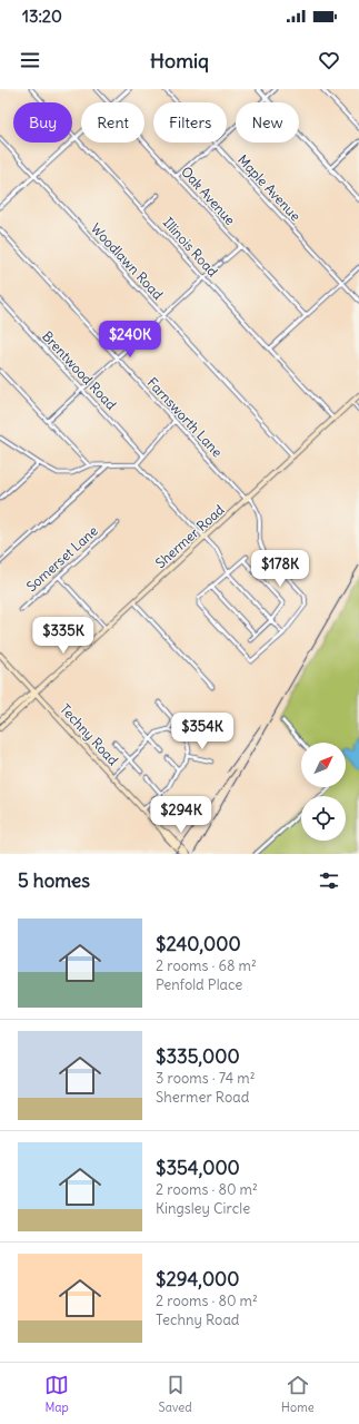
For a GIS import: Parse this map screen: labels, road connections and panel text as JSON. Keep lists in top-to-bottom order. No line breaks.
{"streets":{"main road":["Shermer Road","Techny Road"],"street":["Maple Avenue","Oak Avenue","Illinois Road","Woodlawn Road","Brentwood Road","Farnsworth Lane","Somerset Lane"]},"crossings":[["Illinois Road","Shermer Road"],["Woodlawn Road","Shermer Road"],["Farnsworth Lane","Shermer Road"],["Shermer Road","Techny Road"]],"north":"top right","page":{"status":"13:20","header":"Homiq","chip":["Buy","Rent","Filters","New"],"price":["$240K","$178K","$335K","$354K","$294K"],"heading":"5 homes","list":[{"name":"$240,000","note":"2 rooms · 68 m² · Penfold Place"},{"name":"$335,000","note":"3 rooms · 74 m² · Shermer Road"},{"name":"$354,000","note":"2 rooms · 80 m² · Kingsley Circle"},{"name":"$294,000","note":"2 rooms · 80 m² · Techny Road"}],"tabs":["Map","Saved","Home"]}}
